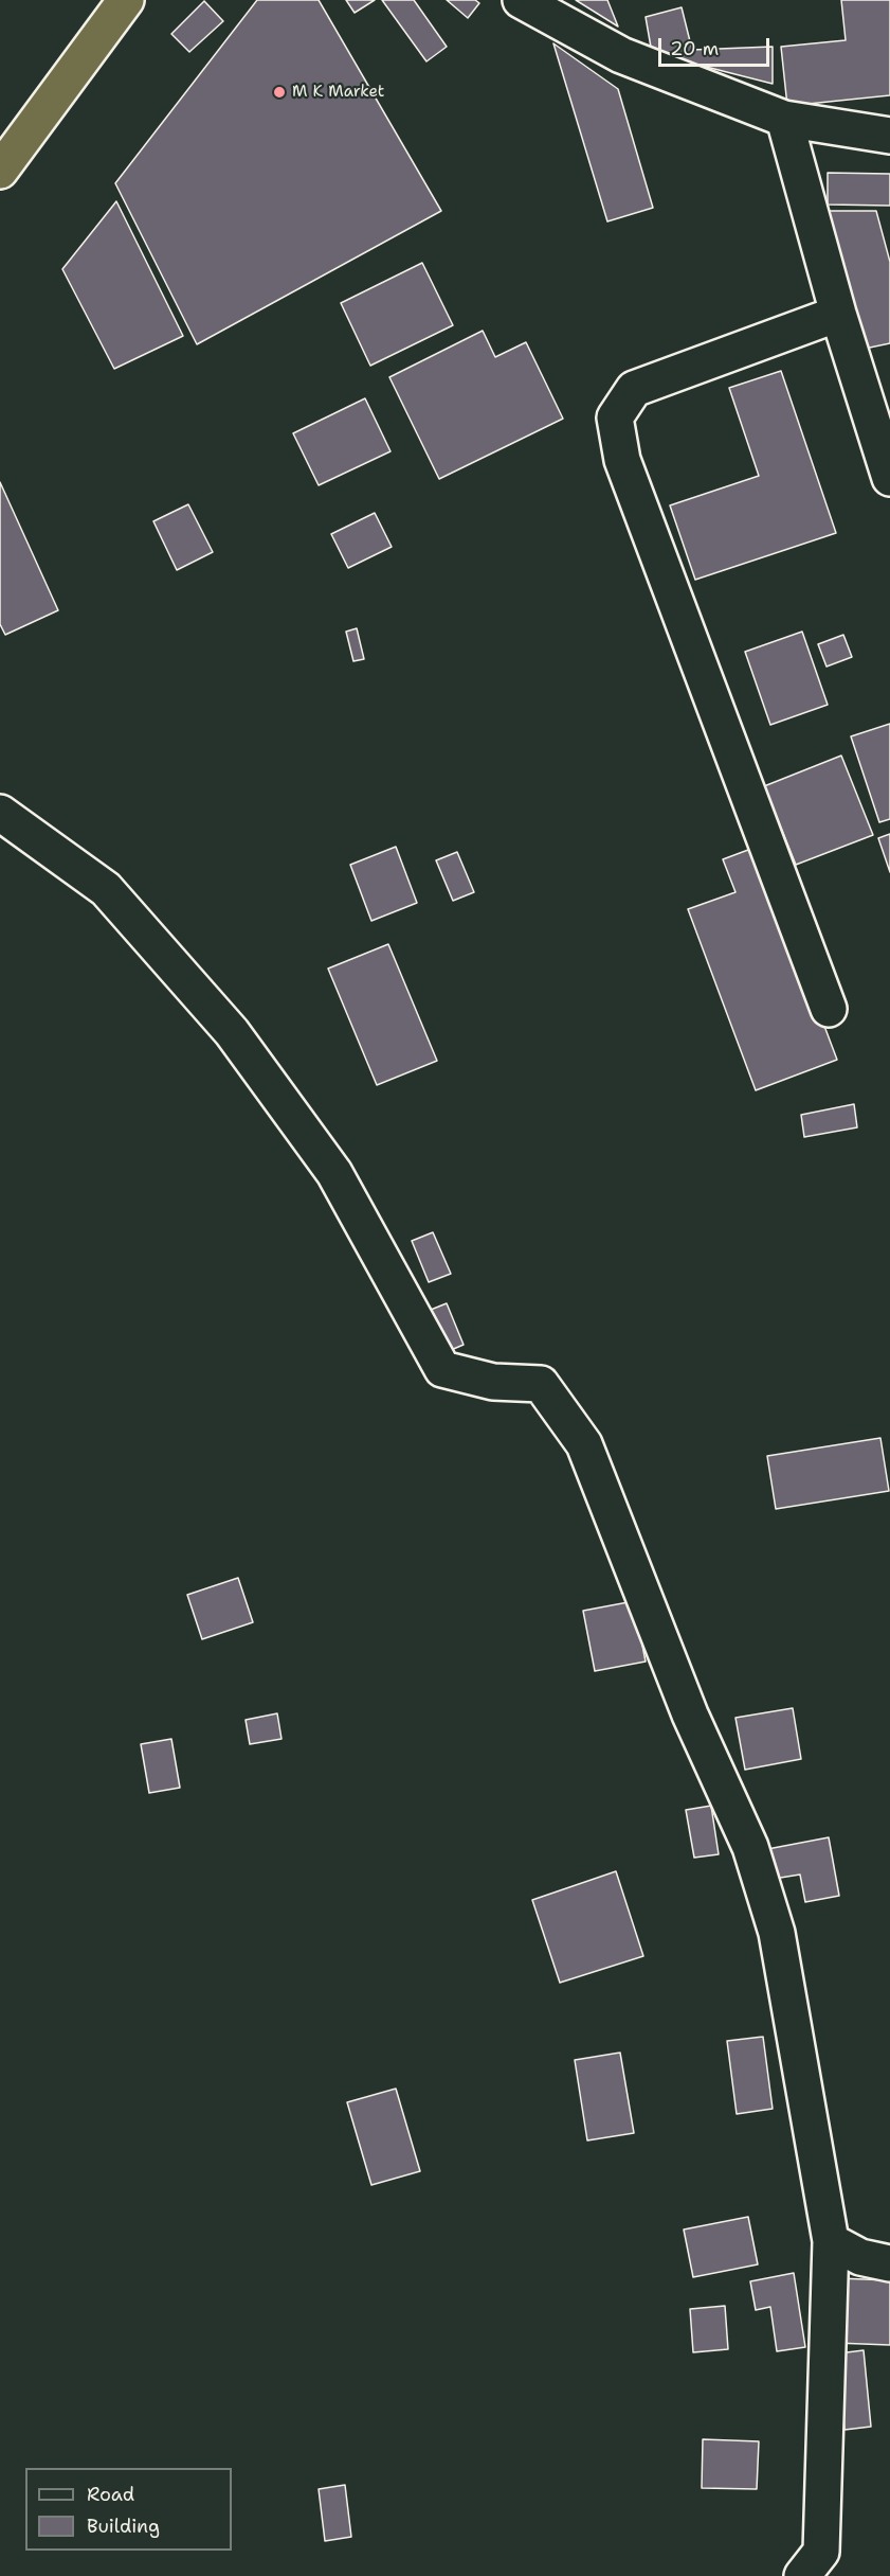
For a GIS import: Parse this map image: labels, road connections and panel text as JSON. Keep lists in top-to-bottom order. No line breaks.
{"places":["M K Market"],"legend":["Road","Building"],"scale_bar":"20 m"}
